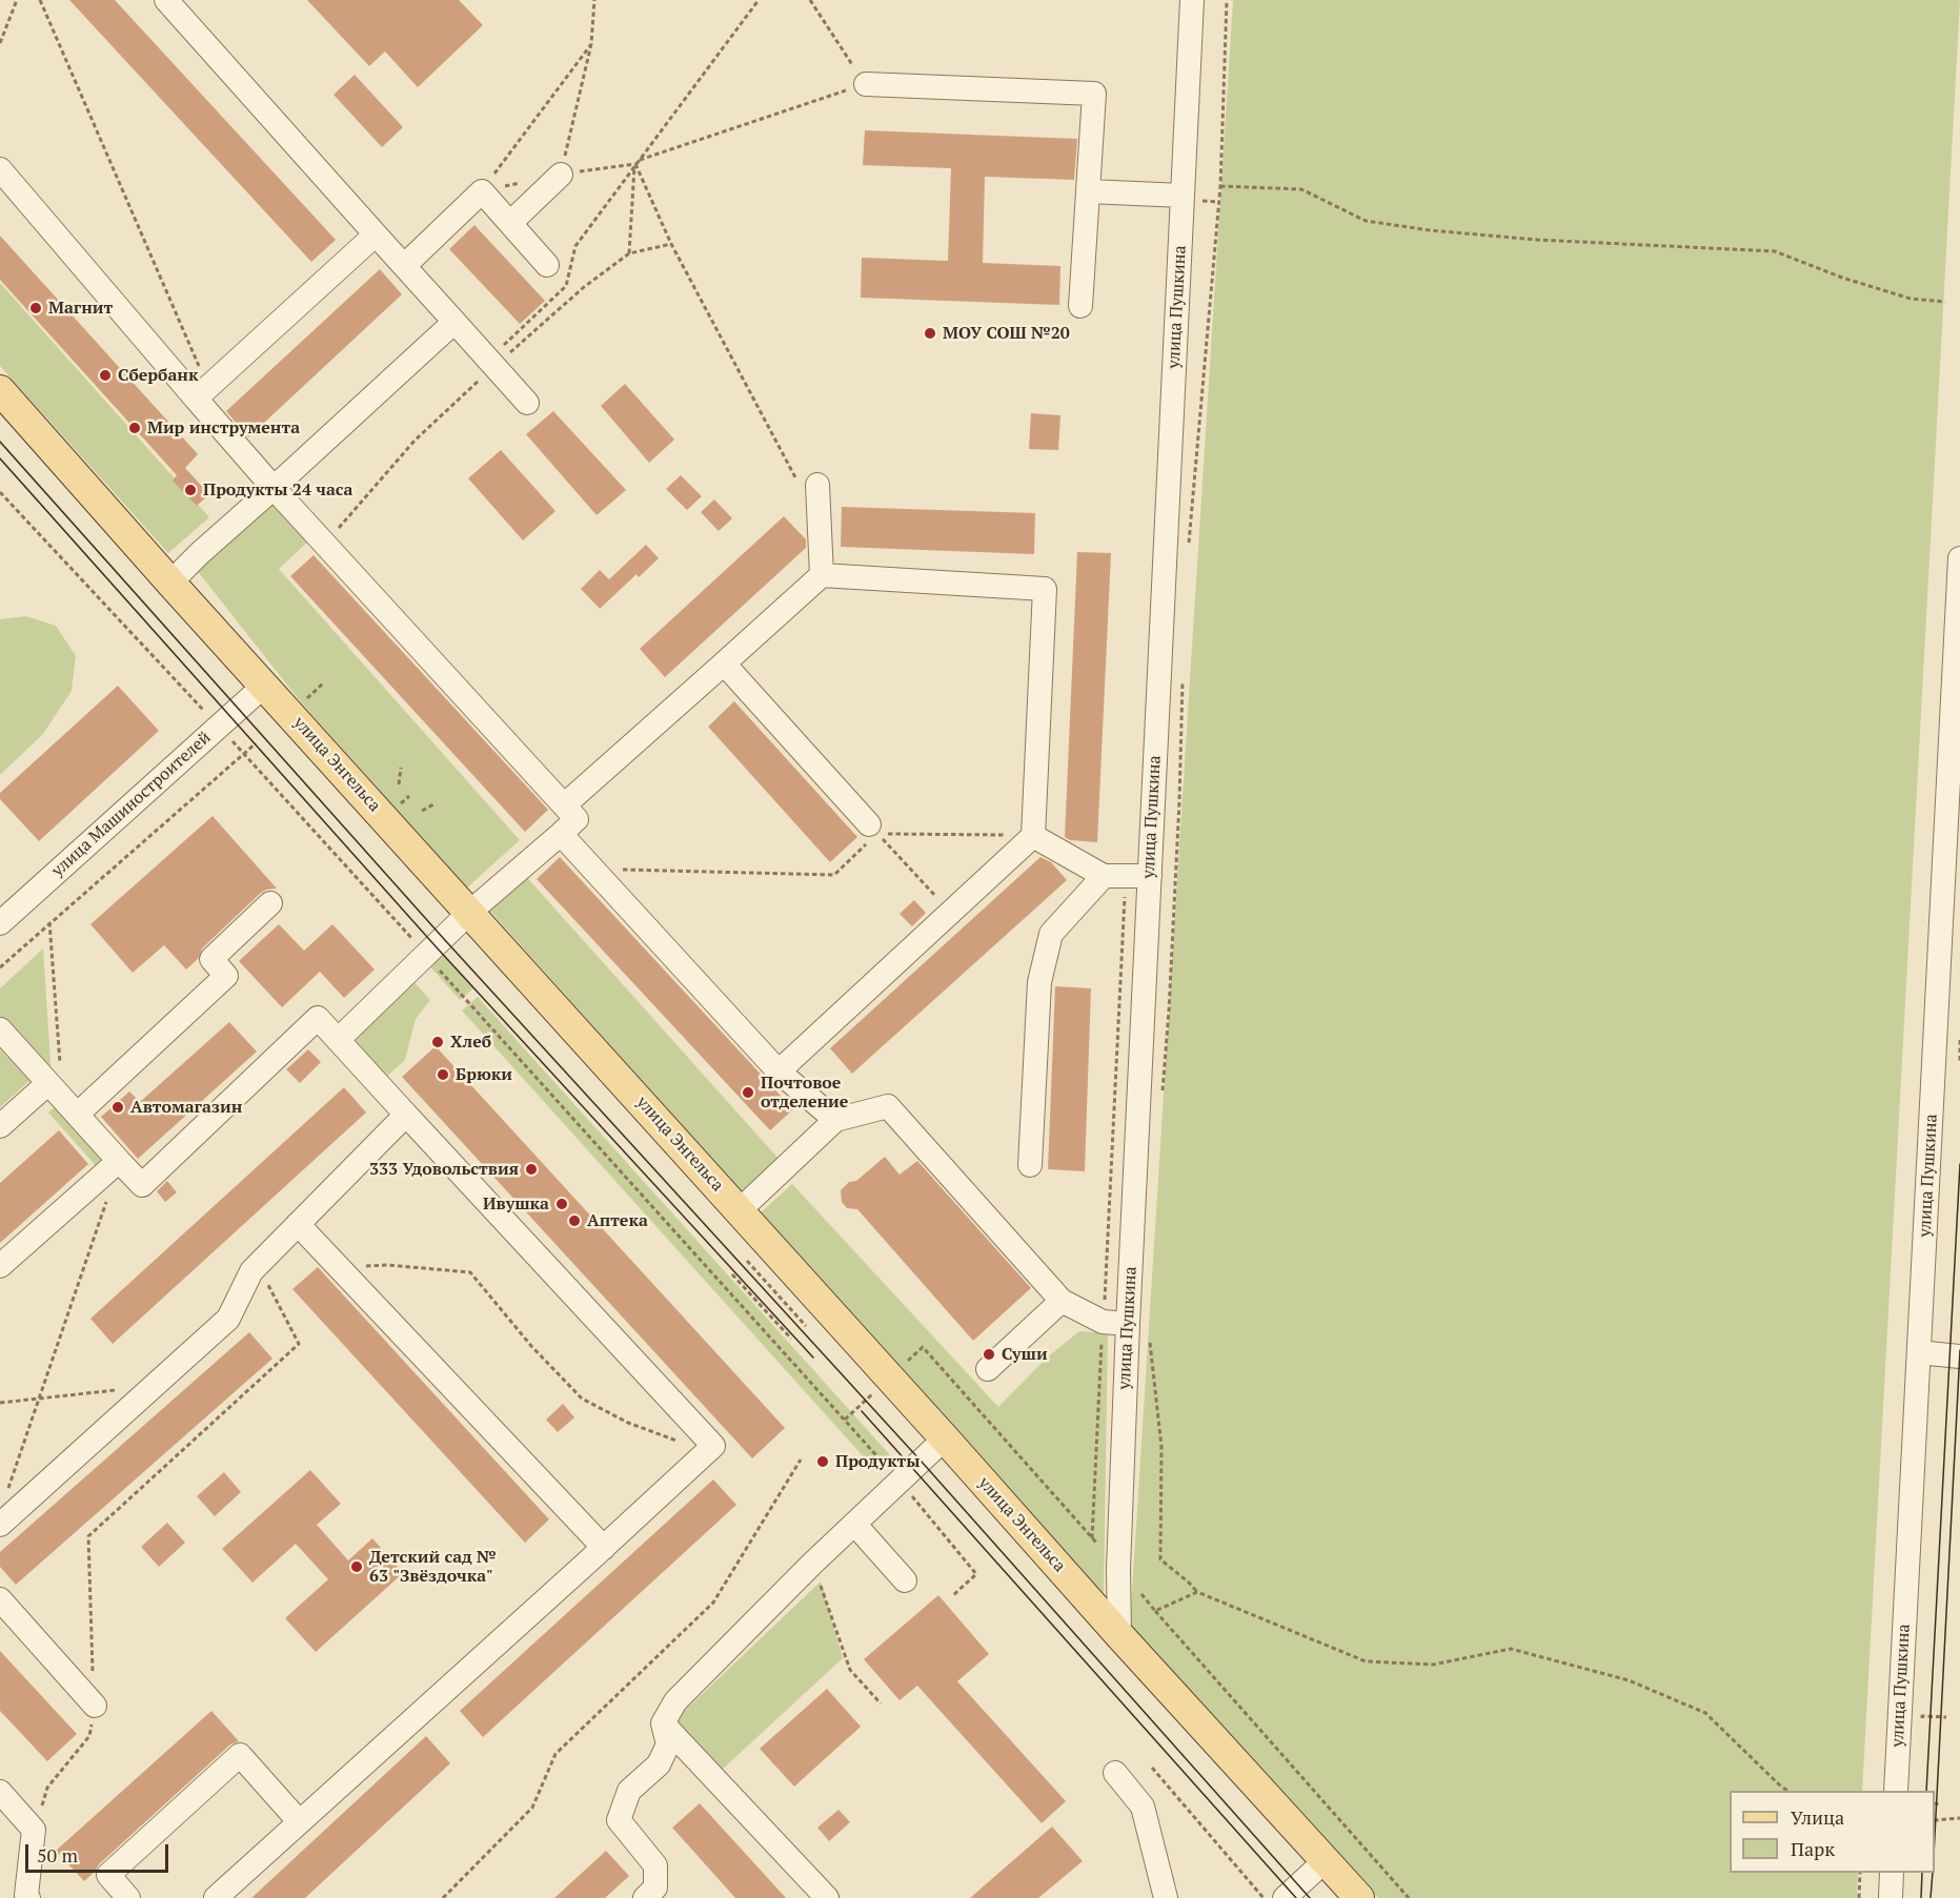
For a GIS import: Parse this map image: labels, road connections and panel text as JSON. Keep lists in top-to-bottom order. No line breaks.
{"streets":{"main road":["улица Энгельса"],"street":["улица Пушкина","улица Машиностроителей"]},"crossings":[["улица Пушкина","улица Энгельса"],["улица Энгельса","улица Машиностроителей"]],"places":["Магнит","МОУ СОШ №20","Сбербанк","Мир инструмента","Продукты 24 часа","Хлеб","Брюки","Почтовое отделение","Автомагазин","333 Удовольствия","Ивушка","Аптека","Суши","Продукты","Детский сад № 63 \"Звёздочка\""],"legend":["Улица","Парк"],"scale_bar":"50 m"}
